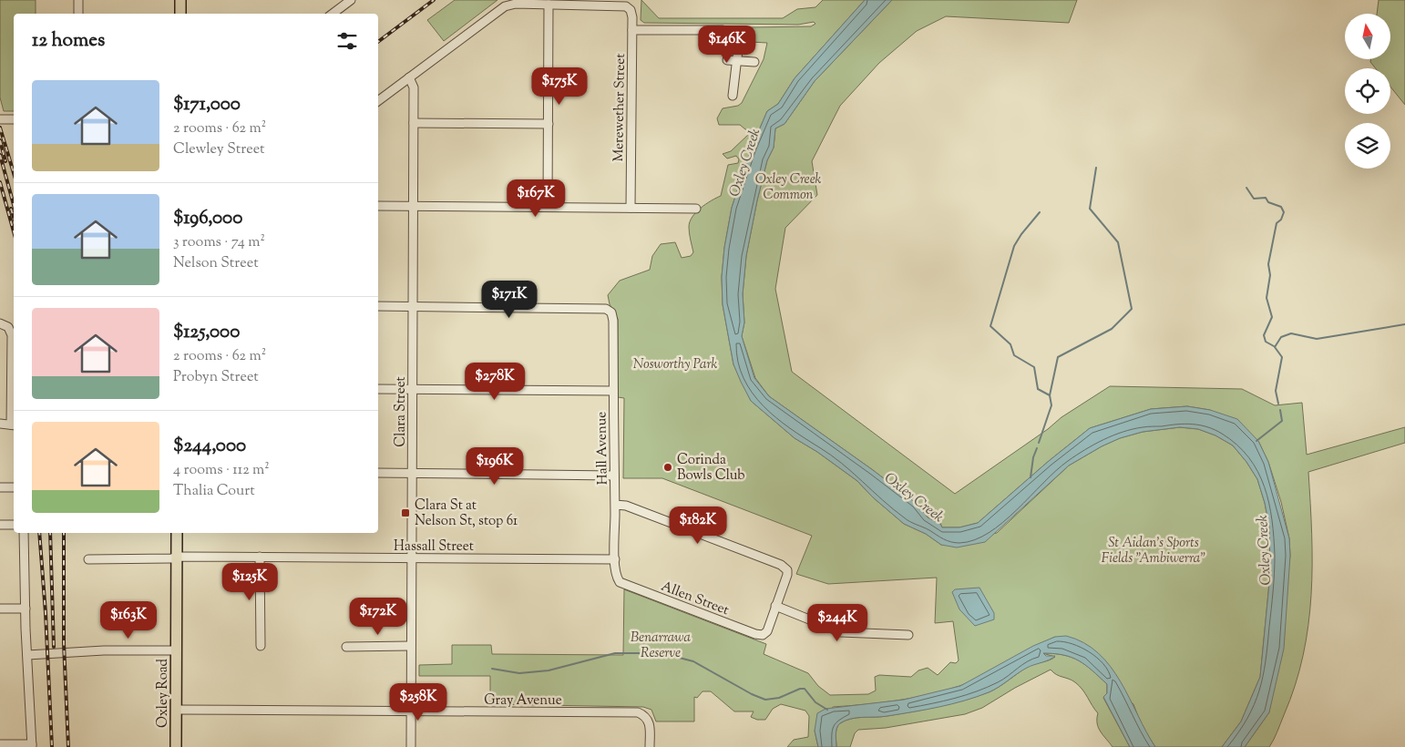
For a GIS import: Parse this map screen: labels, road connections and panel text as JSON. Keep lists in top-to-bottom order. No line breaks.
{"streets":{"main road":["Oxley Road"],"street":["Merewether Street","Clara Street","Hall Avenue","Hassall Street","Allen Street","Gray Avenue"]},"crossings":[["Clara Street","Hall Avenue"],["Clara Street","Hassall Street"],["Clara Street","Gray Avenue"],["Hall Avenue","Hassall Street"],["Hall Avenue","Allen Street"],["Hassall Street","Oxley Road"],["Oxley Road","Gray Avenue"]],"water":["Oxley Creek"],"parks":["Oxley Creek Common","Nosworthy Park","St Aidan's Sports Fields \"Ambiwerra\"","Benarrawa Reserve"],"places":{"other":["Corinda Bowls Club"],"transit":["Clara St at Nelson St, stop 61"]},"north":"top","page":{"heading":"12 homes","price":["$146K","$175K","$167K","$171K","$278K","$196K","$182K","$125K","$172K","$163K","$244K","$258K"],"list":[{"name":"$171,000","note":"2 rooms · 62 m² · Clewley Street"},{"name":"$196,000","note":"3 rooms · 74 m² · Nelson Street"},{"name":"$125,000","note":"2 rooms · 62 m² · Probyn Street"},{"name":"$244,000","note":"4 rooms · 112 m² · Thalia Court"}]}}
